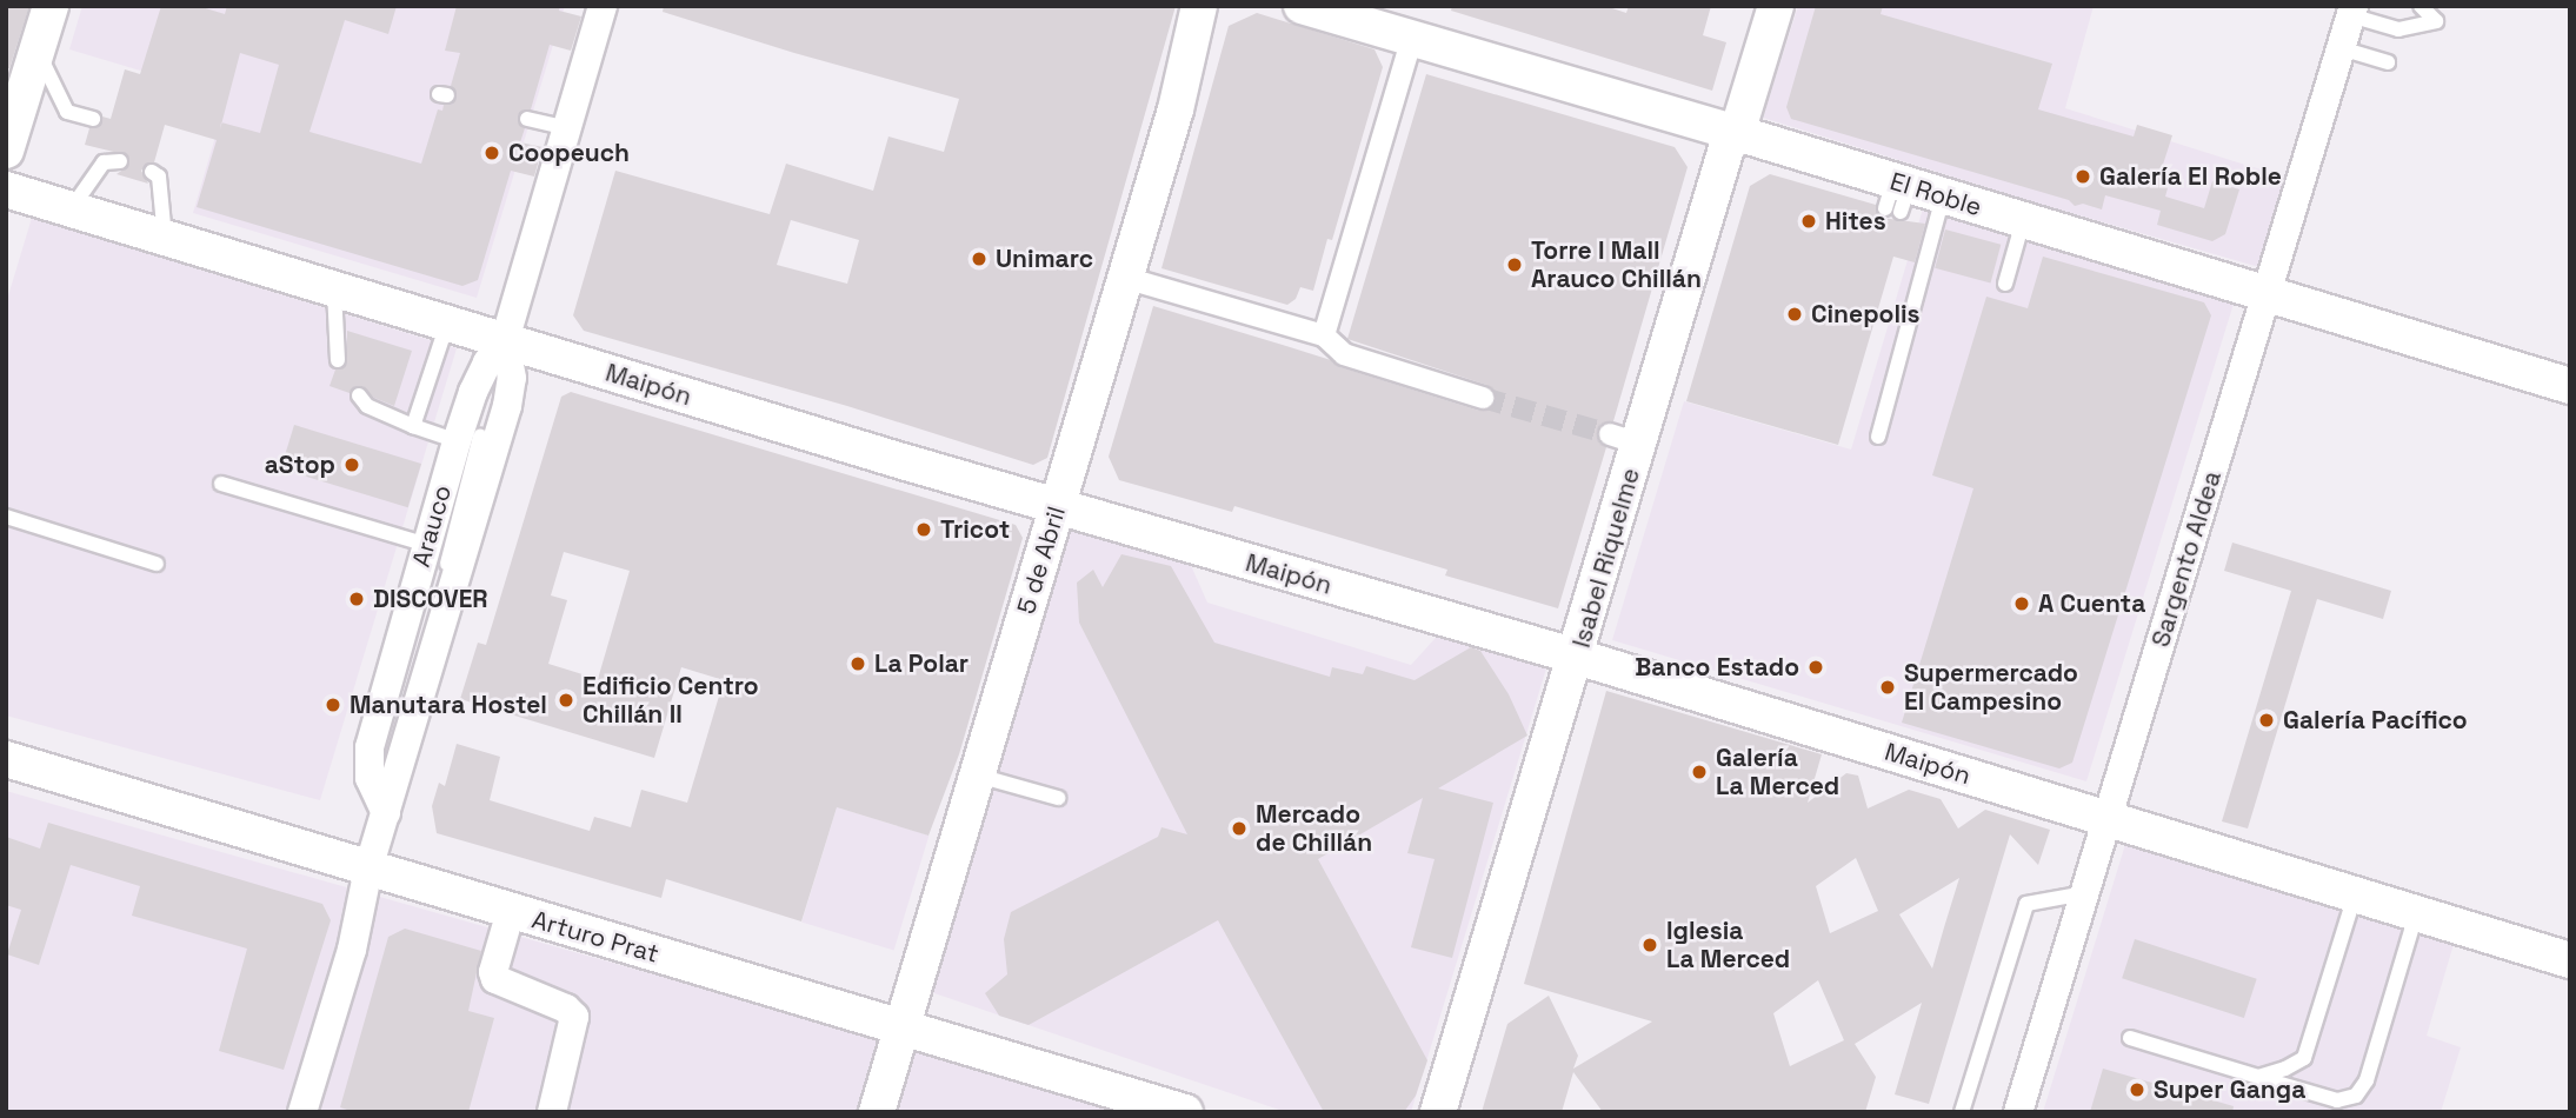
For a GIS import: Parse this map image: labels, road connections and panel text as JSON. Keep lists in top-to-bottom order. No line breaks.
{"streets":{"street":["El Roble","Maipón","Arauco","Isabel Riquelme","Sargento Aldea","5 de Abril","Arturo Prat"]},"crossings":[["El Roble","Isabel Riquelme"],["El Roble","Sargento Aldea"],["Maipón","Arauco"],["Maipón","Isabel Riquelme"],["Maipón","Sargento Aldea"],["Maipón","5 de Abril"],["Arauco","Arturo Prat"],["5 de Abril","Arturo Prat"]],"places":["Coopeuch","Galería El Roble","Hites","Unimarc","Torre I Mall Arauco Chillán","Cinepolis","aStop","Tricot","DISCOVER","A Cuenta","La Polar","Banco Estado","Supermercado El Campesino","Edificio Centro Chillán II","Manutara Hostel","Galería Pacífico","Galería La Merced","Mercado de Chillán","Iglesia La Merced","Super Ganga"]}
